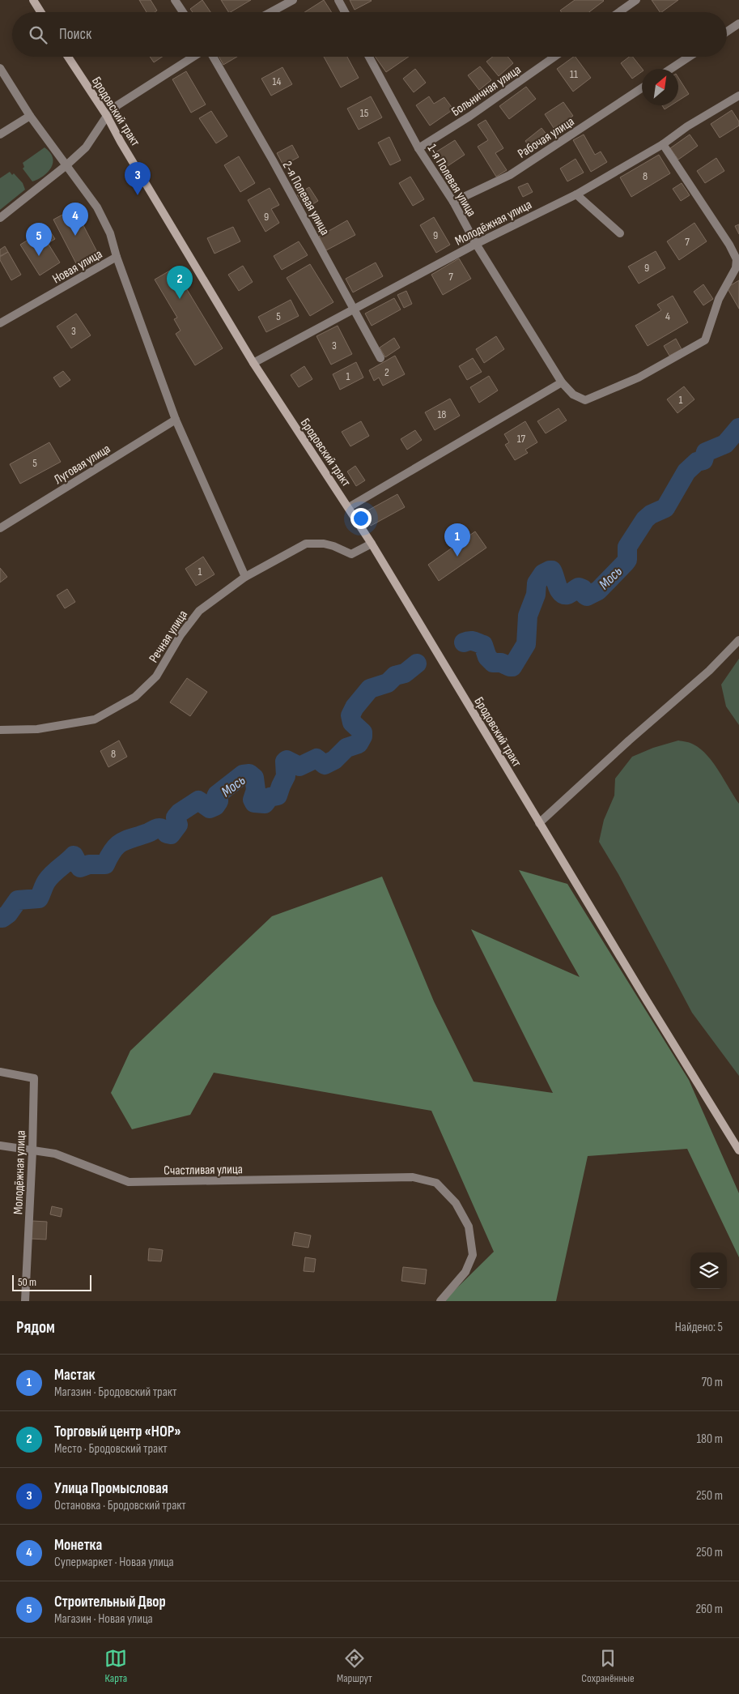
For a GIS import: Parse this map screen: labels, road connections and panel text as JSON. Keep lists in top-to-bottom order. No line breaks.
{"streets":{"main road":["Бродовский тракт"],"street":["Больничная улица","Рабочая улица","1-я Полевая улица","2-я Полевая улица","Молодёжная улица","Новая улица","Луговая улица","Речная улица","Счастливая улица"]},"crossings":[["Больничная улица","1-я Полевая улица"],["Бродовский тракт","Молодёжная улица"],["Бродовский тракт","Речная улица"],["Рабочая улица","1-я Полевая улица"],["1-я Полевая улица","Молодёжная улица"],["2-я Полевая улица","Молодёжная улица"],["Молодёжная улица","Счастливая улица"]],"water":["Мось"],"house_numbers":["11","14","15","8","9","9","7","9","7","5","4","3","3","2","1","1","18","17","5","1","8"],"scale_bar":"50 m","north":"top right","page":{"search":"Поиск","pins":["3","4","5","2","1"],"scale":"50 m","heading":["Рядом","Найдено: 5"],"list":[{"mark":"1","name":"Мастак","note":"Магазин · Бродовский тракт","value":"70 m"},{"mark":"2","name":"Торговый центр «НОР»","note":"Место · Бродовский тракт","value":"180 m"},{"mark":"3","name":"Улица Промысловая","note":"Остановка · Бродовский тракт","value":"250 m"},{"mark":"4","name":"Монетка","note":"Супермаркет · Новая улица","value":"250 m"},{"mark":"5","name":"Строительный Двор","note":"Магазин · Новая улица","value":"260 m"}],"nav":["Карта","Маршрут","Сохранённые"]}}
